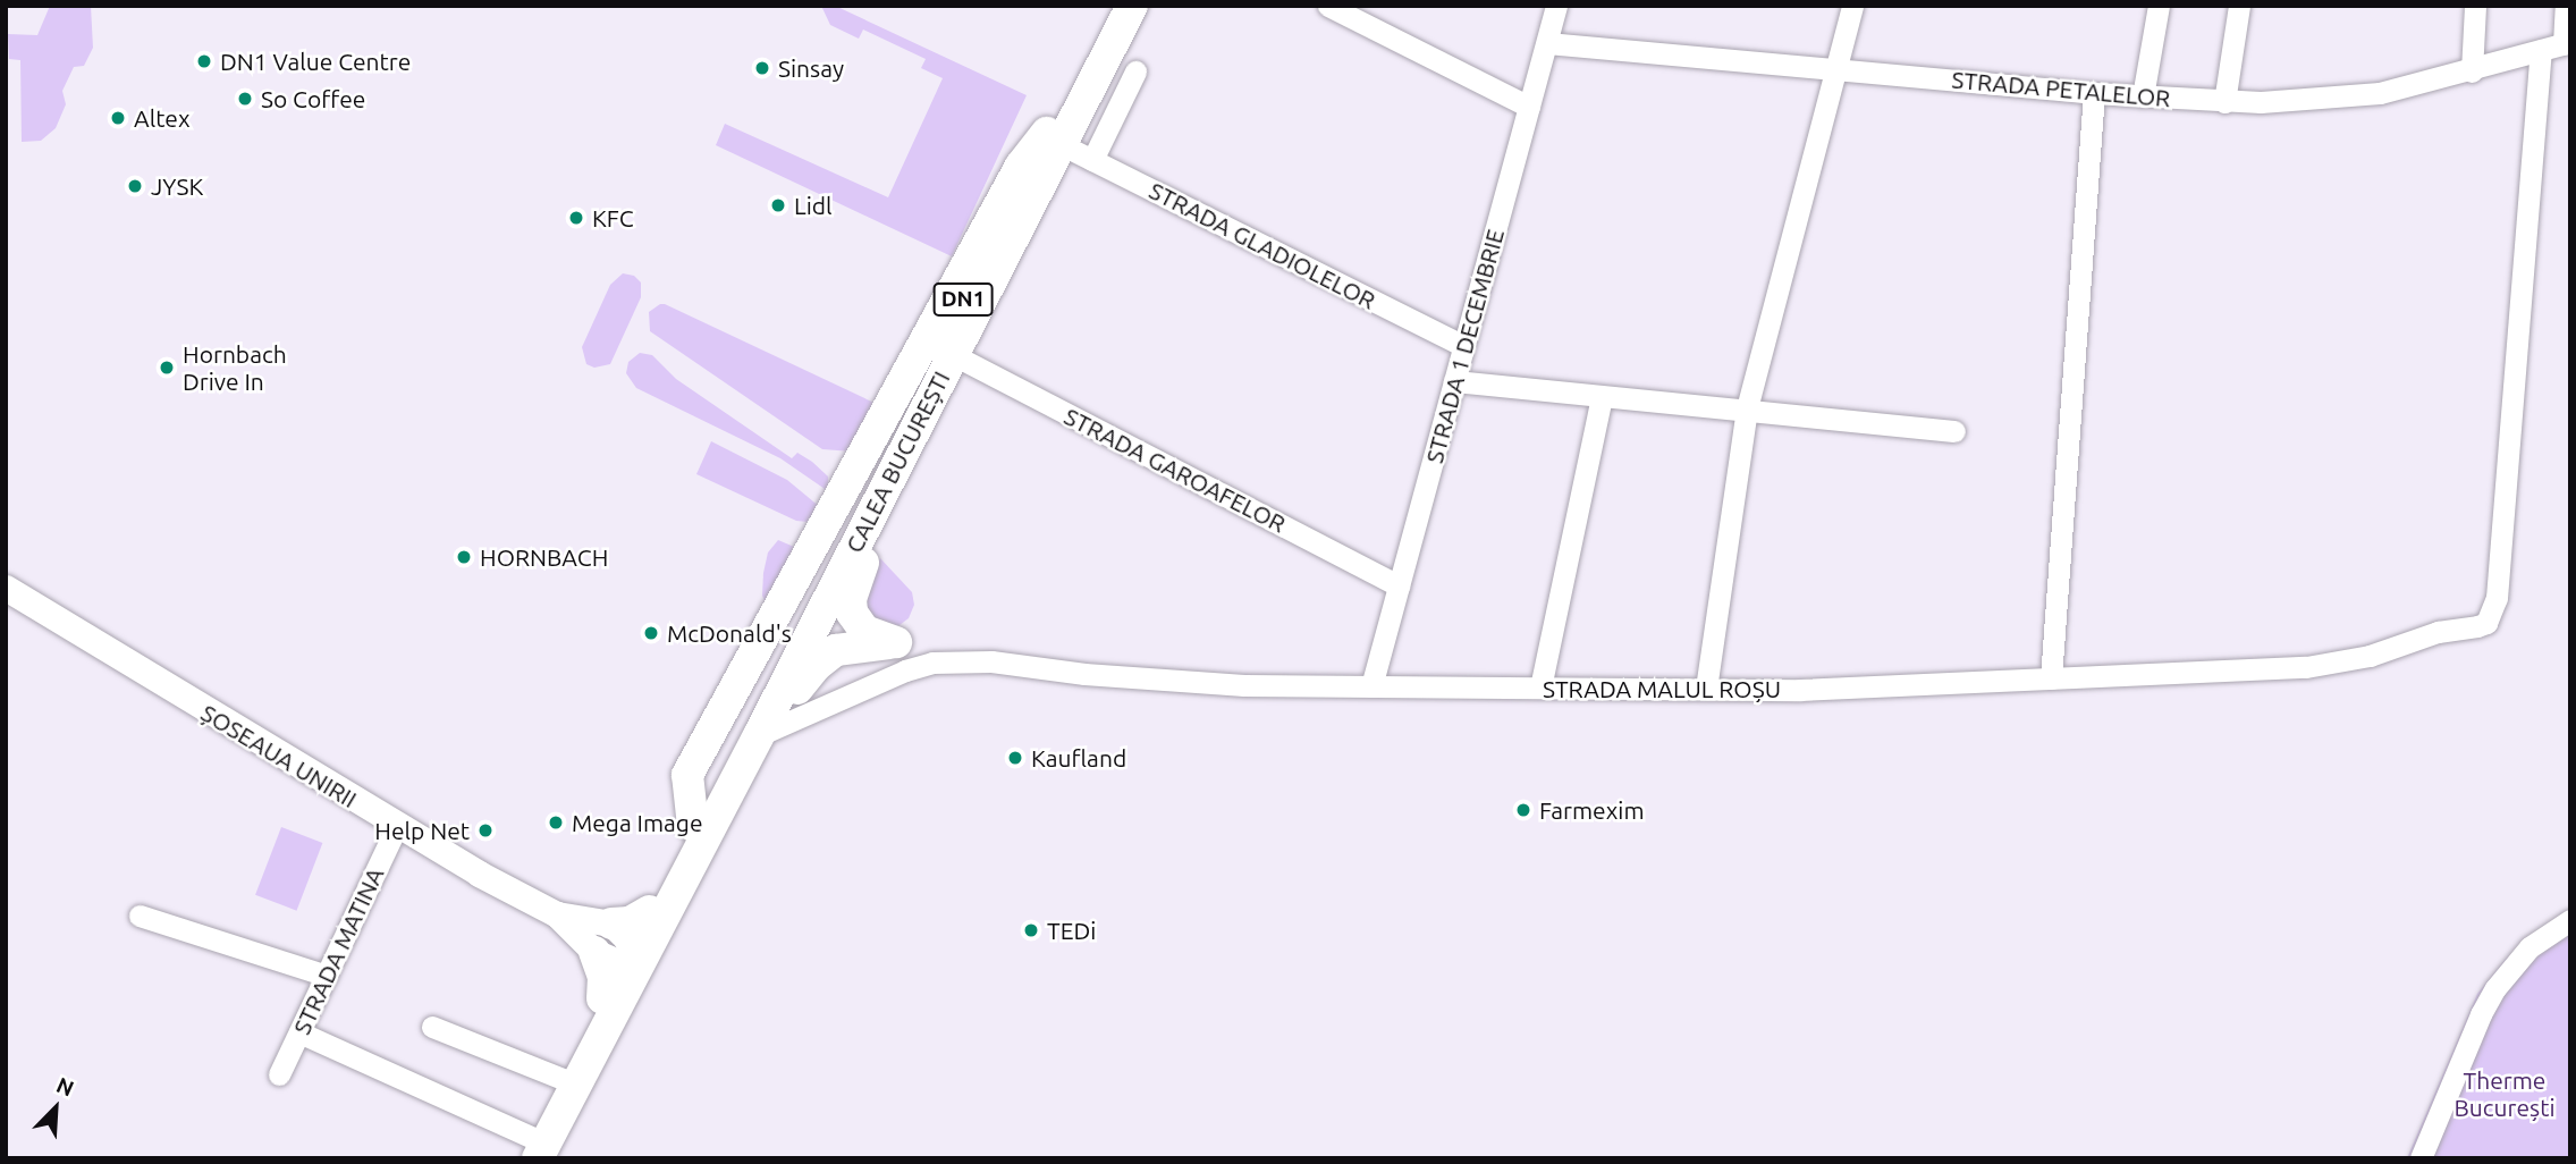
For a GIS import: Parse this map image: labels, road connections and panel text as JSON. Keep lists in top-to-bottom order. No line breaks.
{"streets":{"highway":["DN1","CALEA BUCUREȘTI"],"main road":["ȘOSEAUA UNIRII"],"street":["STRADA PETALELOR","STRADA GLADIOLELOR","STRADA 1 DECEMBRIE","STRADA GAROAFELOR","STRADA MALUL ROȘU","STRADA MATINA"]},"crossings":[["STRADA PETALELOR","STRADA 1 DECEMBRIE"],["STRADA PETALELOR","STRADA MALUL ROȘU"],["STRADA GLADIOLELOR","DN1"],["STRADA GLADIOLELOR","STRADA 1 DECEMBRIE"],["STRADA GLADIOLELOR","CALEA BUCUREȘTI"],["DN1","CALEA BUCUREȘTI"],["DN1","ȘOSEAUA UNIRII"],["STRADA 1 DECEMBRIE","STRADA GAROAFELOR"],["STRADA 1 DECEMBRIE","STRADA MALUL ROȘU"],["CALEA BUCUREȘTI","STRADA GAROAFELOR"],["CALEA BUCUREȘTI","STRADA MALUL ROȘU"],["ȘOSEAUA UNIRII","STRADA MATINA"]],"parks":["Therme București"],"places":["DN1 Value Centre","Sinsay","So Coffee","Altex","JYSK","Lidl","KFC","Hornbach Drive In","HORNBACH","McDonald's","Kaufland","Farmexim","Mega Image","Help Net","TEDi"],"north":"top right"}
